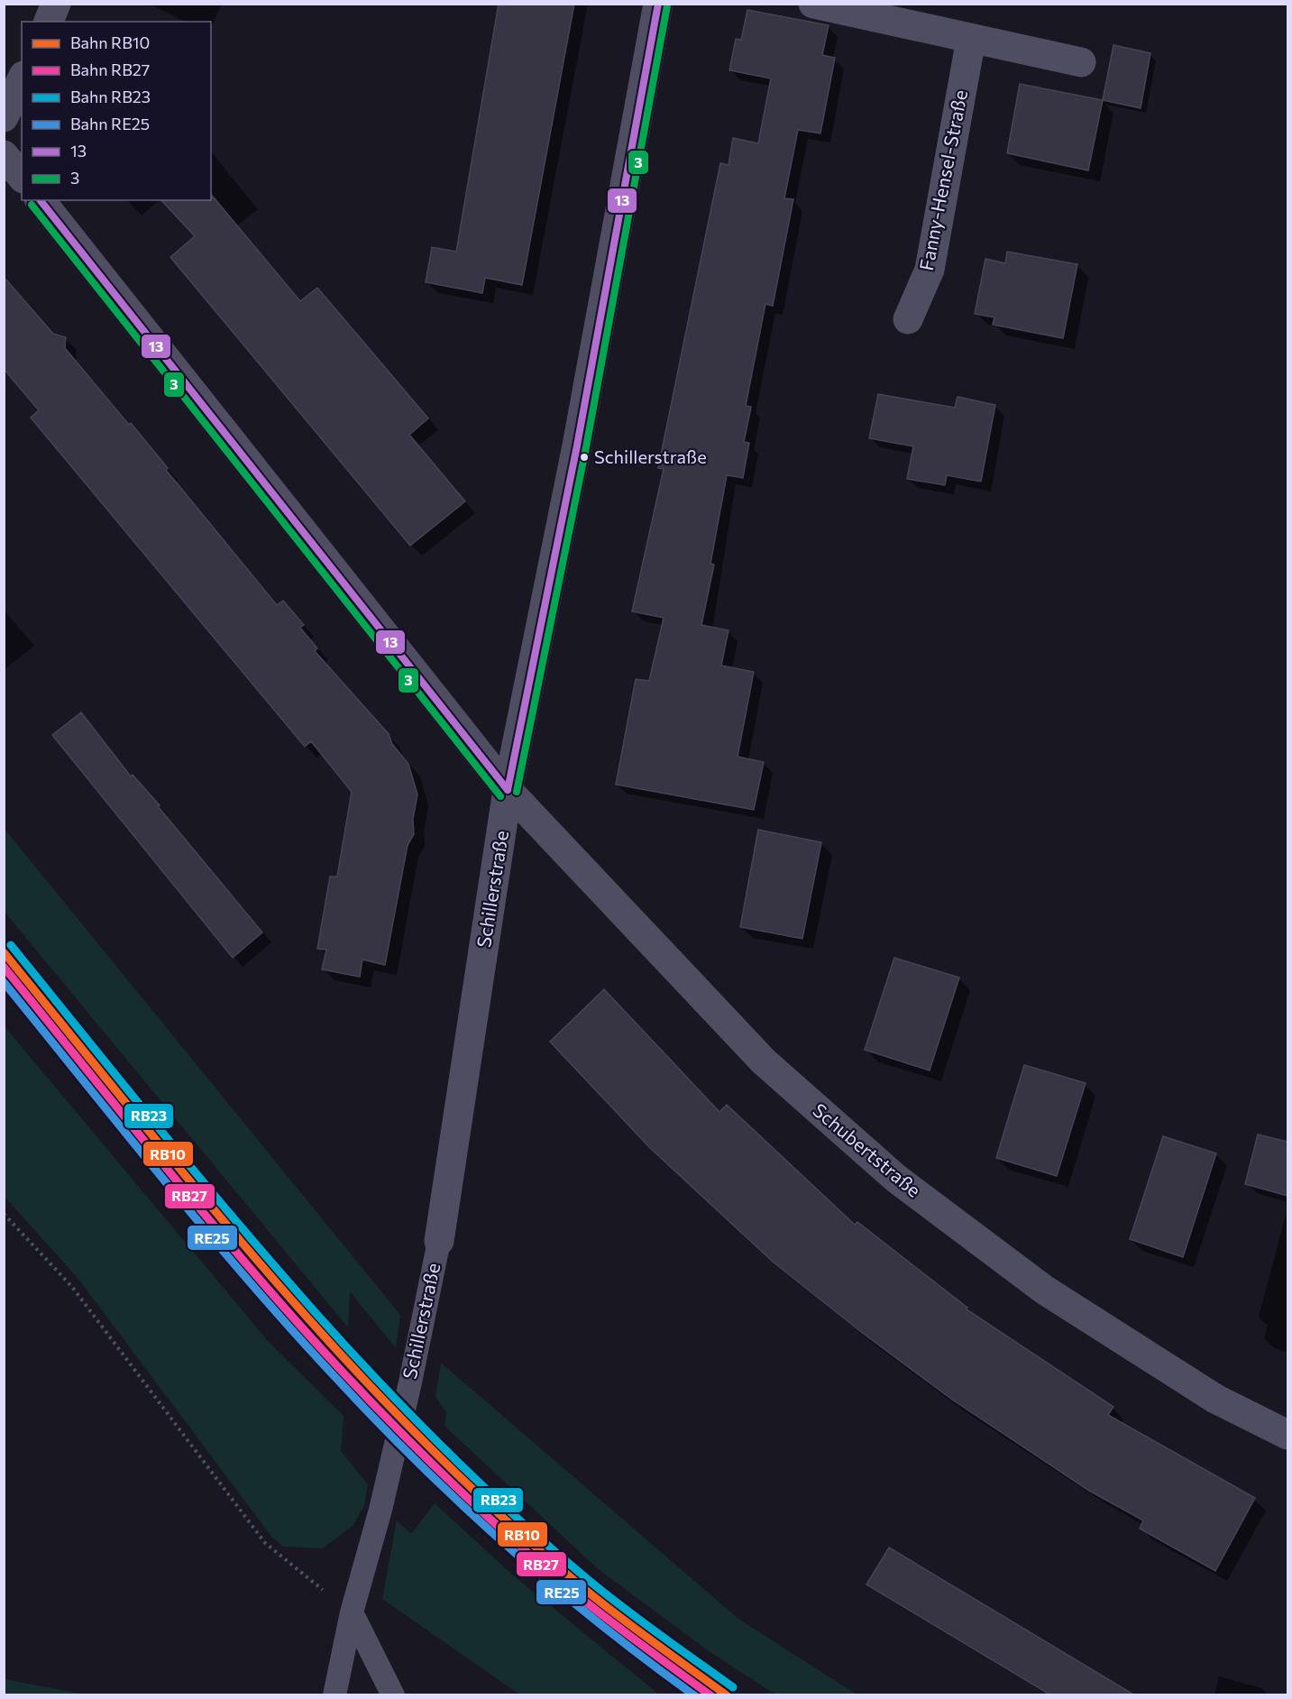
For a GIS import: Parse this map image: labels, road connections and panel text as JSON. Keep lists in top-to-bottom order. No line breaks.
{"streets":{"street":["Fanny-Hensel-Straße","Schillerstraße","Schubertstraße"]},"crossings":[["Schillerstraße","Schubertstraße"]],"places":["Schillerstraße"],"lines":["transit line 13","transit line 3","rail line RB23","rail line RB10","rail line RB27","rail line RE25"],"legend":["Bahn RB10","Bahn RB27","Bahn RB23","Bahn RE25","13","3"]}
